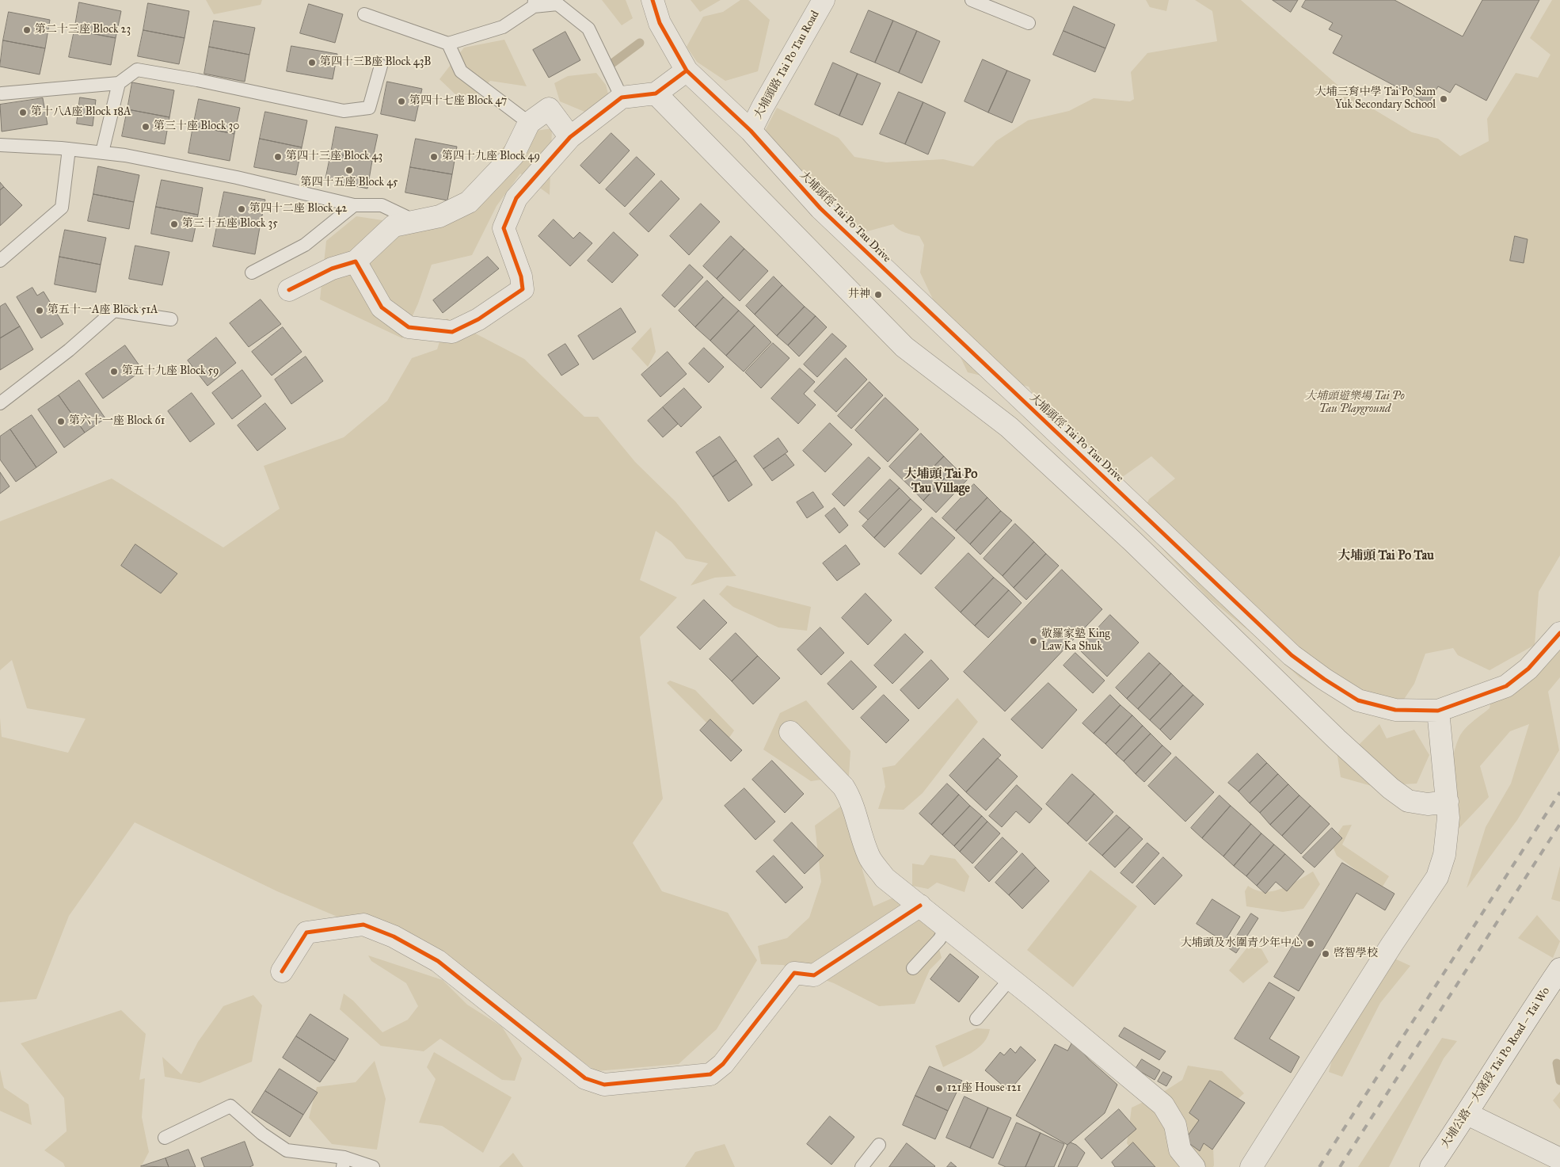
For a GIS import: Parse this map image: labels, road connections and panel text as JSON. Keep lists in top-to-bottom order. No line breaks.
{"streets":{"street":["大埔頭路 Tai Po Tau Road","大埔頭徑 Tai Po Tau Drive","大埔公路－大窩段 Tai Po Road – Tai Wo"]},"crossings":[["大埔頭路 Tai Po Tau Road","大埔頭徑 Tai Po Tau Drive"]],"districts":["大埔頭 Tai Po Tau Village","大埔頭 Tai Po Tau"],"parks":["大埔頭遊樂場 Tai Po Tau Playground"],"places":["第二十三座 Block 23","第四十三B座 Block 43B","大埔三育中學 Tai Po Sam Yuk Secondary School","第四十七座 Block 47","第十八A座 Block 18A","第三十座 Block 30","第四十三座 Block 43","第四十九座 Block 49","第四十五座 Block 45","第四十二座 Block 42","第三十五座 Block 35","井神","第五十一A座 Block 51A","第五十九座 Block 59","第六十一座 Block 61","敬羅家塾 King Law Ka Shuk","大埔頭及水圍青少年中心","啓智學校","121座 House 121"]}
